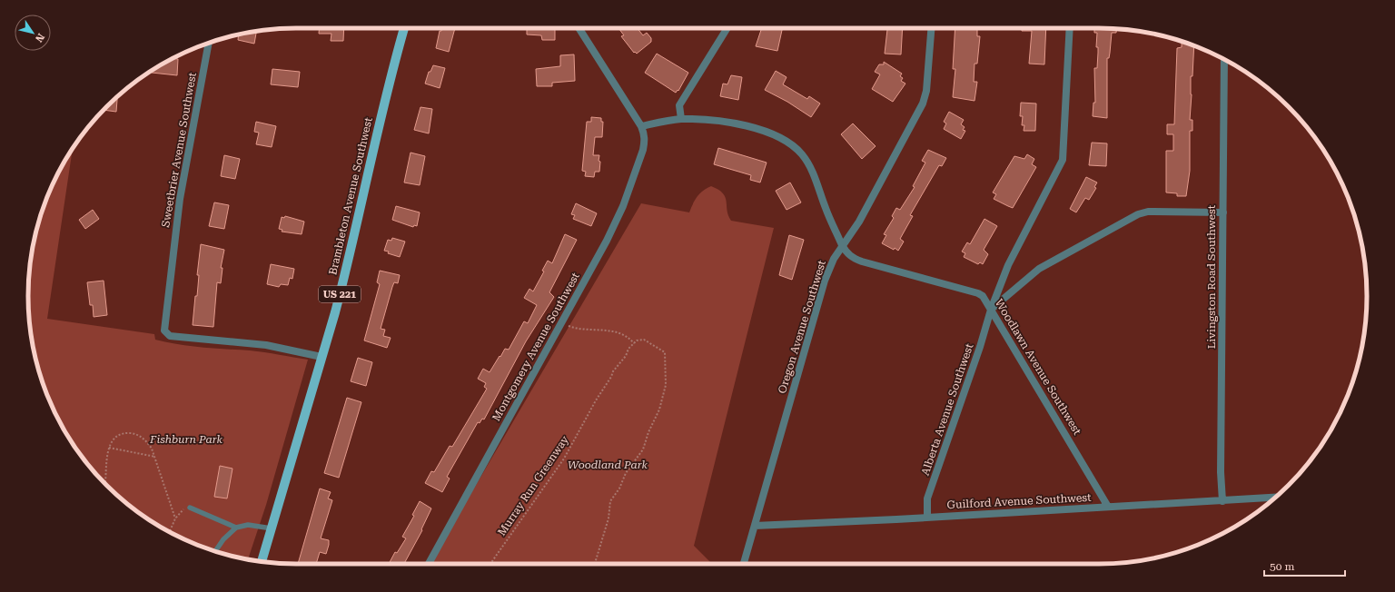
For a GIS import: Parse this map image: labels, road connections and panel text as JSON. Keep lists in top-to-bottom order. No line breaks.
{"streets":{"main road":["Brambleton Avenue Southwest","US 221"],"street":["Sweetbrier Avenue Southwest","Livingston Road Southwest","Oregon Avenue Southwest","Montgomery Avenue Southwest","Woodlawn Avenue Southwest","Alberta Avenue Southwest","Guilford Avenue Southwest"],"path":["Murray Run Greenway"]},"crossings":[["Sweetbrier Avenue Southwest","Brambleton Avenue Southwest"],["Livingston Road Southwest","Guilford Avenue Southwest"],["Oregon Avenue Southwest","Woodlawn Avenue Southwest"],["Oregon Avenue Southwest","Guilford Avenue Southwest"],["Montgomery Avenue Southwest","Woodlawn Avenue Southwest"],["Woodlawn Avenue Southwest","Alberta Avenue Southwest"],["Woodlawn Avenue Southwest","Guilford Avenue Southwest"],["Alberta Avenue Southwest","Guilford Avenue Southwest"]],"parks":["Fishburn Park","Woodland Park"],"scale_bar":"50 m","north":"bottom right"}
